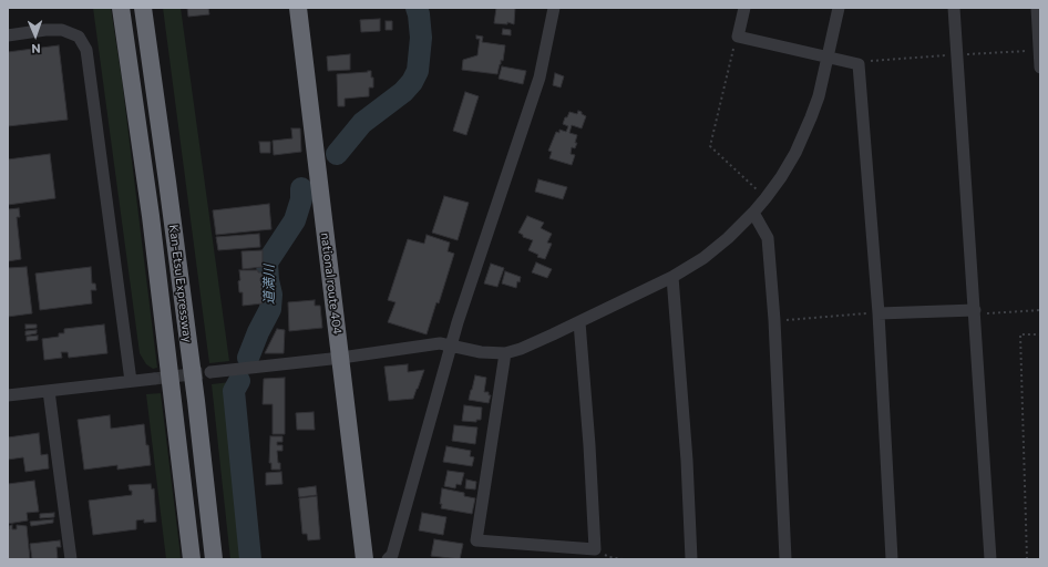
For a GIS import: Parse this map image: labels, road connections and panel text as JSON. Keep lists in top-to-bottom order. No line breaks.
{"streets":{"highway":["Kan-Etsu Expressway","national route 404"]},"water":["道満川"],"north":"bottom"}
